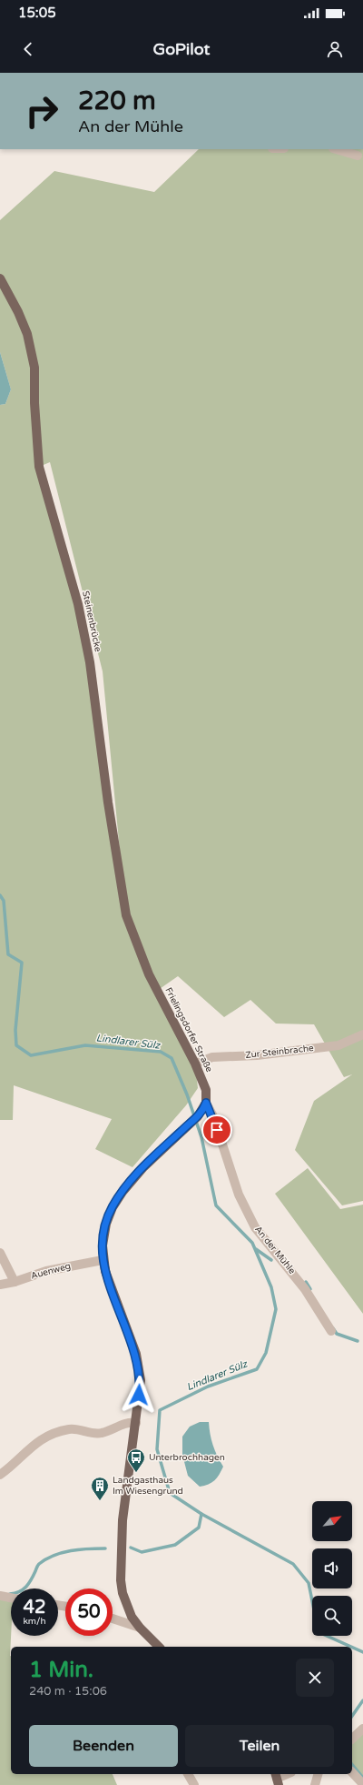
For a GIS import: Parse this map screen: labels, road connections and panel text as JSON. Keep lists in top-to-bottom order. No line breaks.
{"streets":{"main road":["Steinenbrücke","Frielingsdorfer Straße"],"street":["Zur Steinbrache","An der Mühle","Auenweg"]},"crossings":[["Steinenbrücke","Frielingsdorfer Straße"],["Frielingsdorfer Straße","Zur Steinbrache"],["Frielingsdorfer Straße","An der Mühle"]],"water":["Lindlarer Sülz"],"places":{"bus stop":["Unterbrochhagen"],"building":["Landgasthaus Im Wiesengrund"]},"north":"top right","page":{"status":"15:05","header":"GoPilot","turn":["220 m","An der Mühle"],"speed":"42 km/h","limit":"50","heading":["1 Min.","240 m · 15:06"],"buttons":["Beenden","Teilen"]}}
